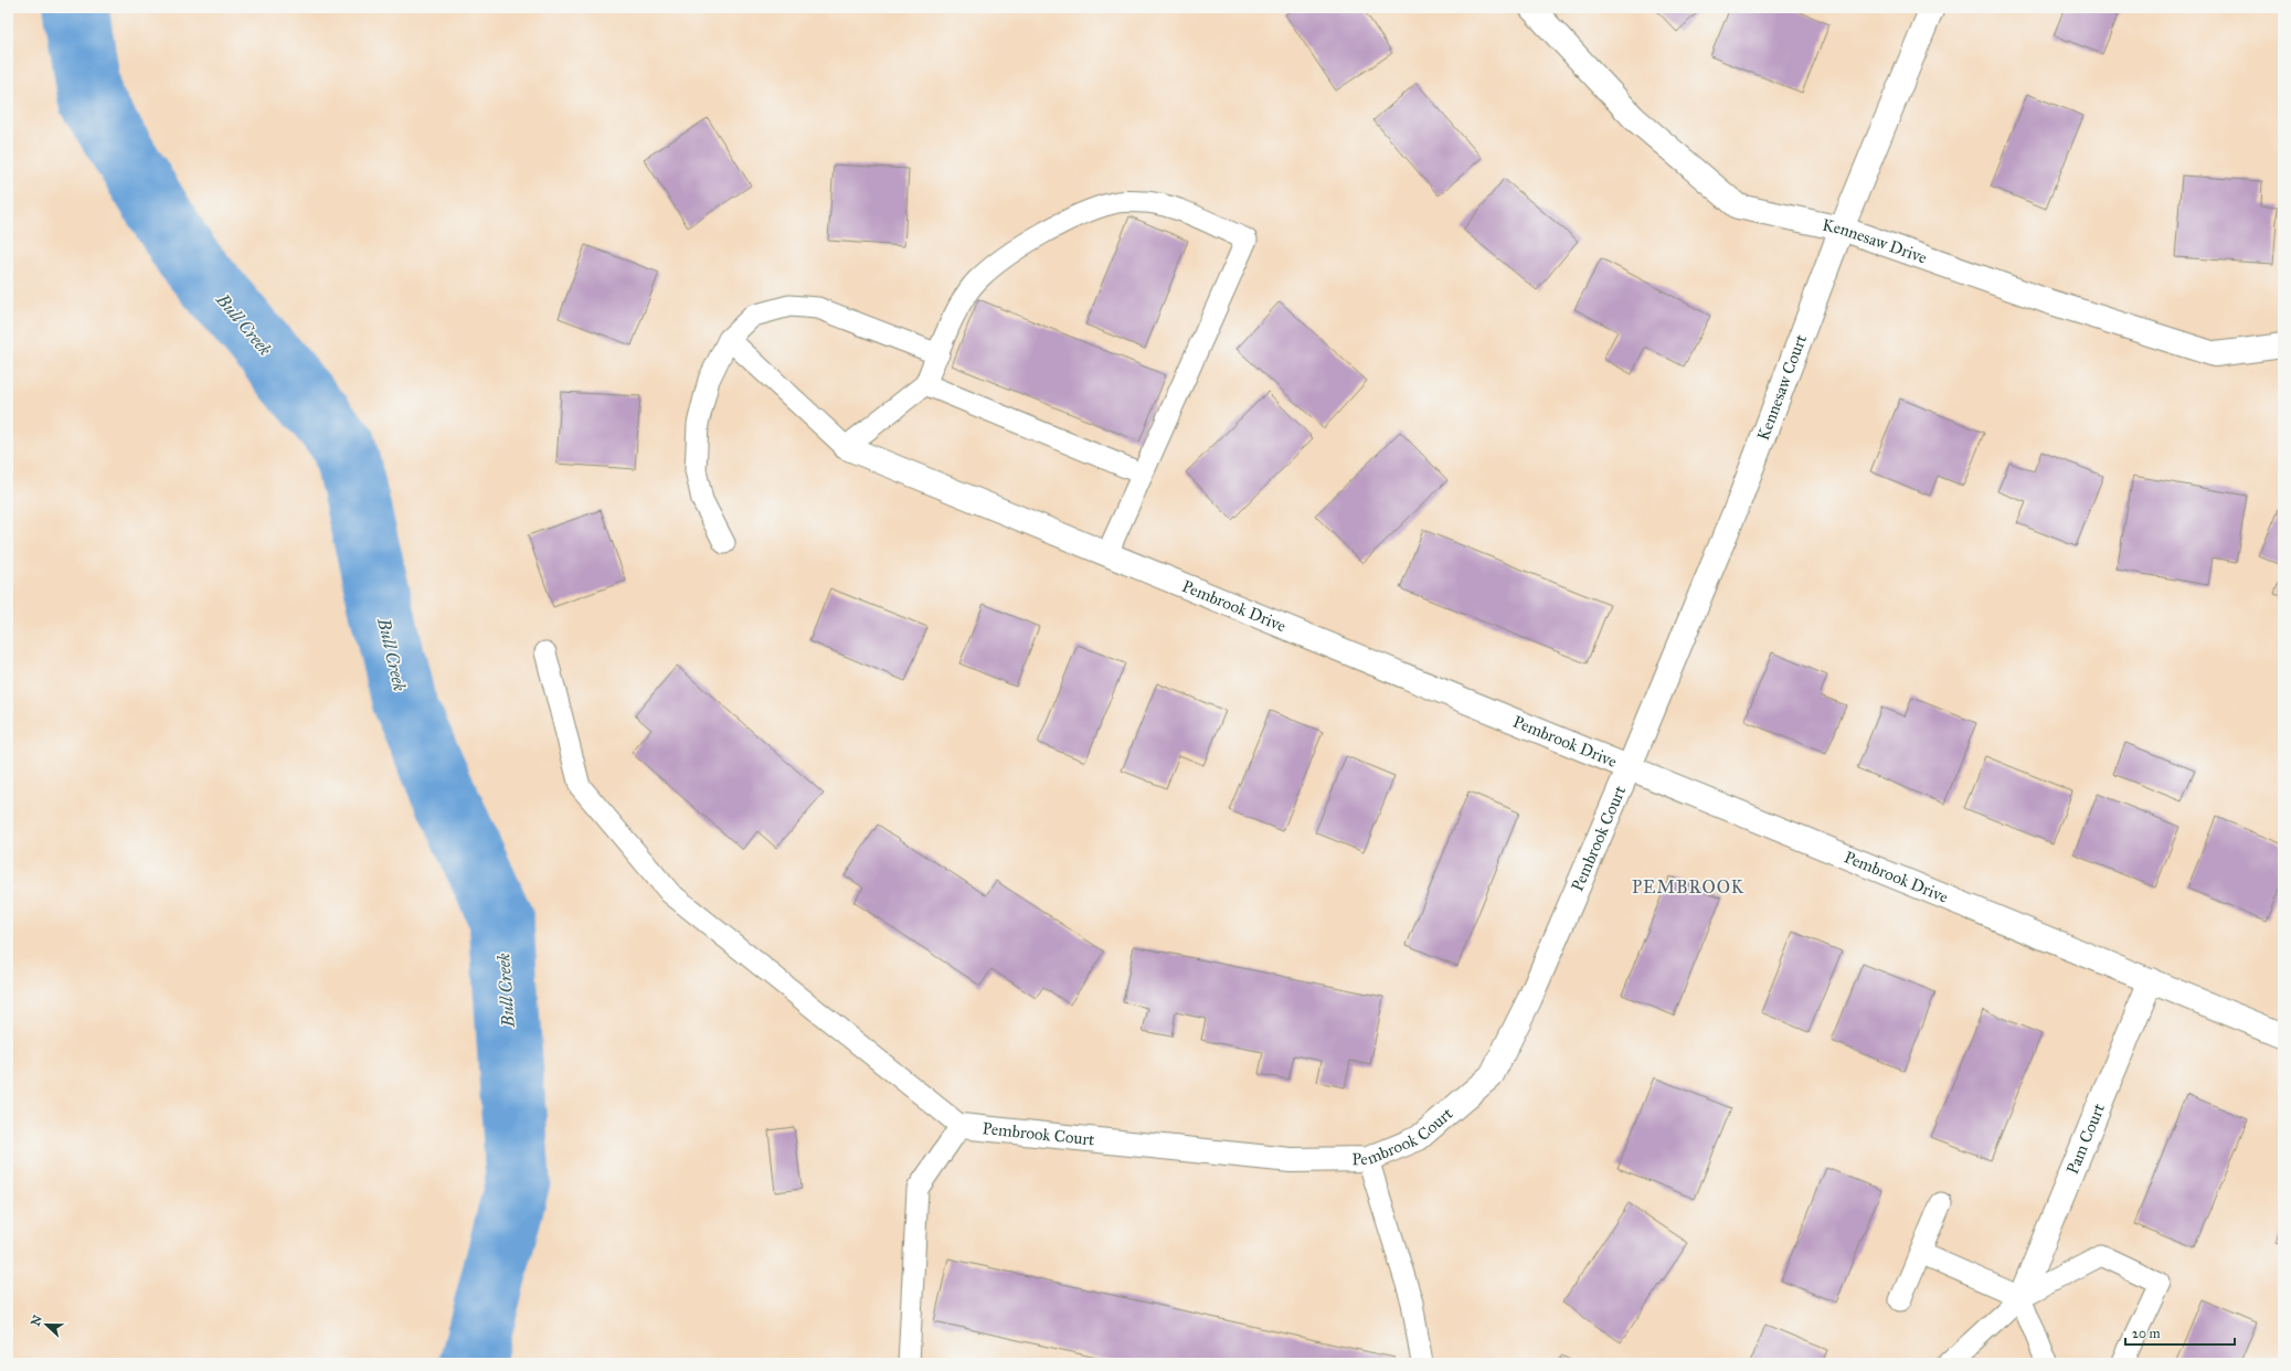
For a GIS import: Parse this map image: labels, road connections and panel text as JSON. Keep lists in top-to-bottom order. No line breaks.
{"streets":{"street":["Kennesaw Drive","Kennesaw Court","Pembrook Drive","Pembrook Court","Pam Court"]},"crossings":[["Kennesaw Drive","Kennesaw Court"],["Kennesaw Court","Pembrook Drive"],["Kennesaw Court","Pembrook Court"],["Pembrook Drive","Pembrook Court"],["Pembrook Drive","Pam Court"]],"districts":["PEMBROOK"],"water":["Bull Creek"],"scale_bar":"20 m","north":"left"}
